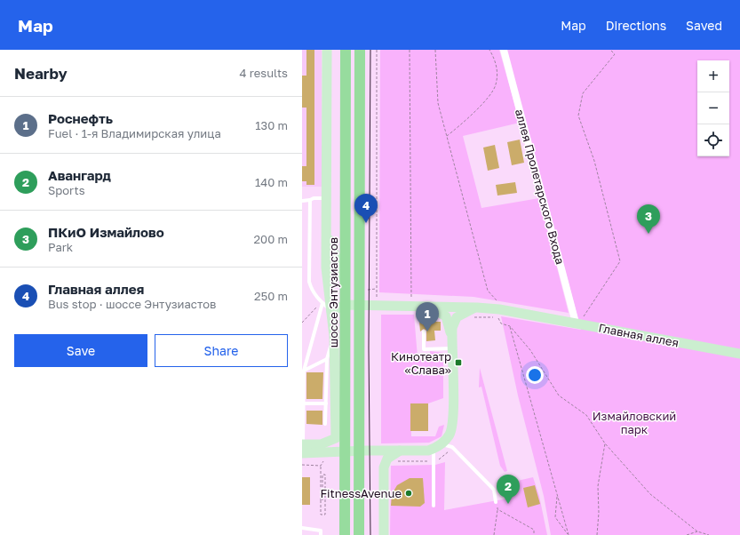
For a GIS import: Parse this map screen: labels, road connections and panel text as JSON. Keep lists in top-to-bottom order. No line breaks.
{"streets":{"main road":["шоссе Энтузиастов","Главная аллея"],"street":["аллея Пролетарского Входа"]},"crossings":[["аллея Пролетарского Входа","Главная аллея"],["шоссе Энтузиастов","Главная аллея"]],"parks":["Измайловский парк"],"places":{"transit":["Кинотеатр «Слава»"],"other":["FitnessAvenue"]},"page":{"header":"Map","nav":["Map","Directions","Saved"],"heading":["Nearby","4 results"],"map_buttons":["+","−"],"list":[{"mark":"1","name":"Роснефть","note":"Fuel · 1-я Владимирская улица","value":"130 m"},{"mark":"2","name":"Авангард","note":"Sports","value":"140 m"},{"mark":"3","name":"ПКиО Измайлово","note":"Park","value":"200 m"},{"mark":"4","name":"Главная аллея","note":"Bus stop · шоссе Энтузиастов","value":"250 m"}],"pins":["4","3","1","2"],"buttons":["Save","Share"]}}
